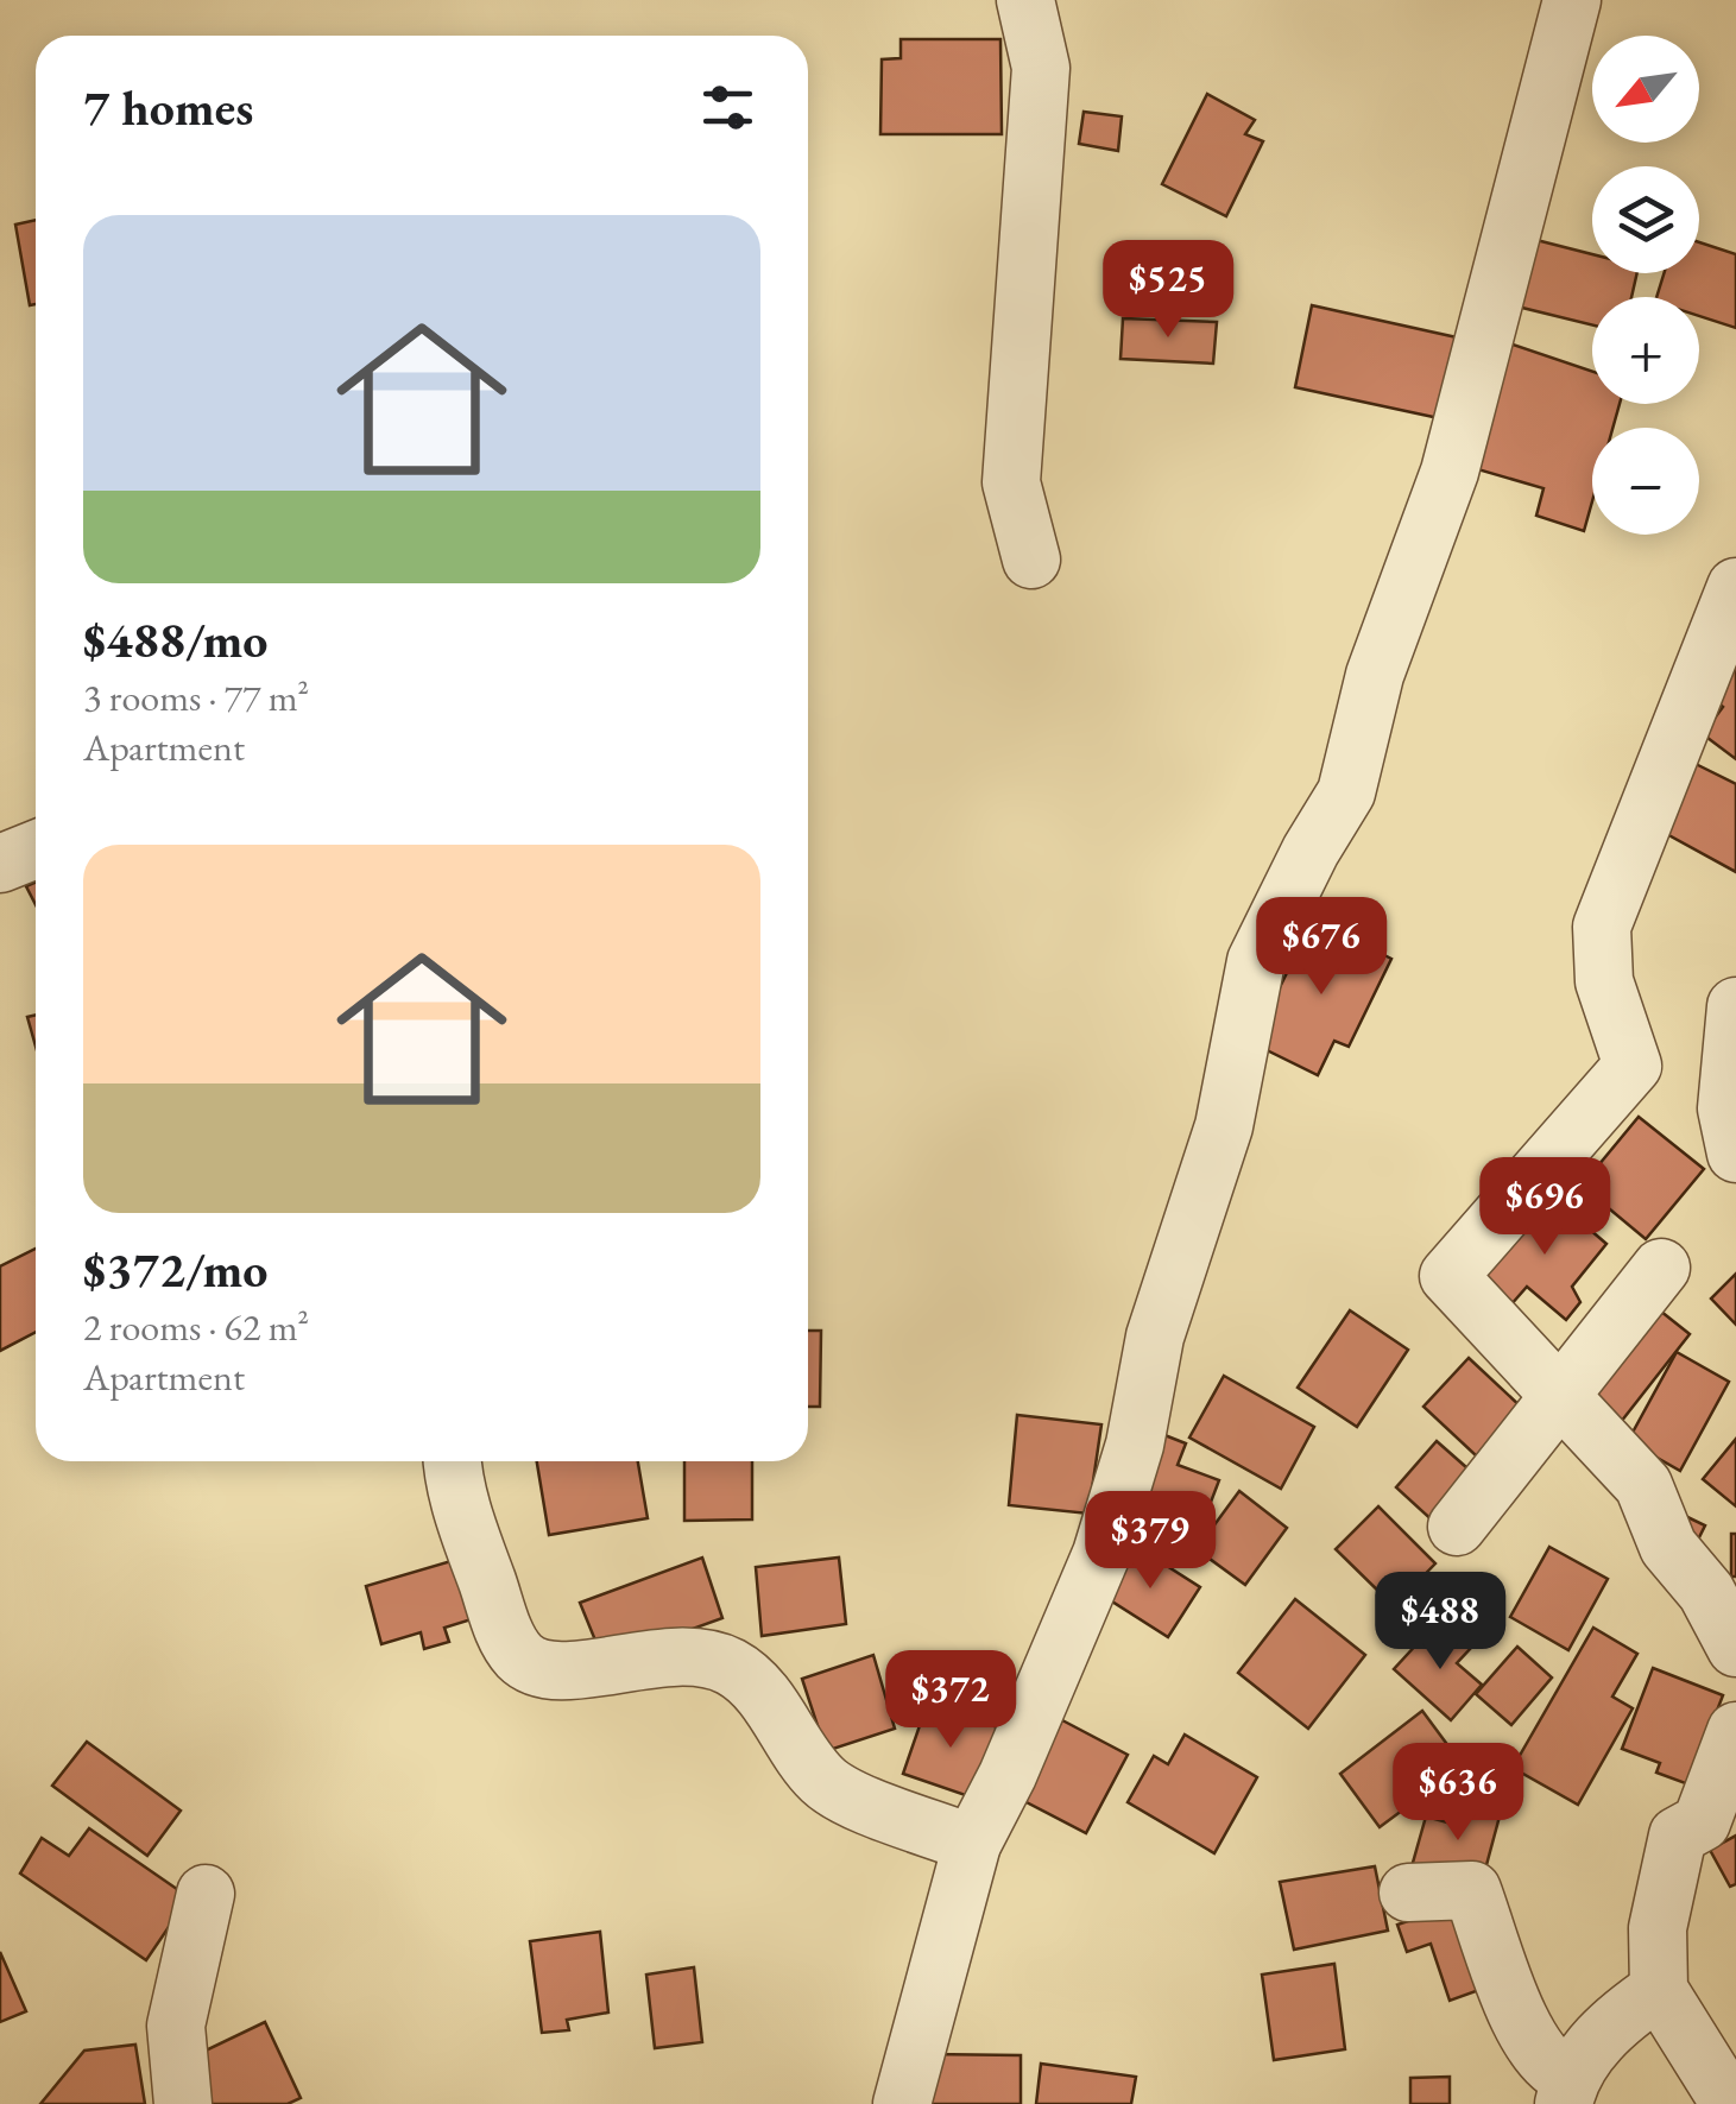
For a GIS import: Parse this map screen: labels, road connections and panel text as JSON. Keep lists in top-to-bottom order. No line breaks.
{"north":"bottom left","page":{"map_buttons":["+","−"],"heading":"7 homes","list":[{"name":"$488/mo","note":"3 rooms · 77 m² · Apartment"},{"name":"$372/mo","note":"2 rooms · 62 m² · Apartment"}],"price":["$525","$676","$696","$379","$488","$372","$636"]}}
